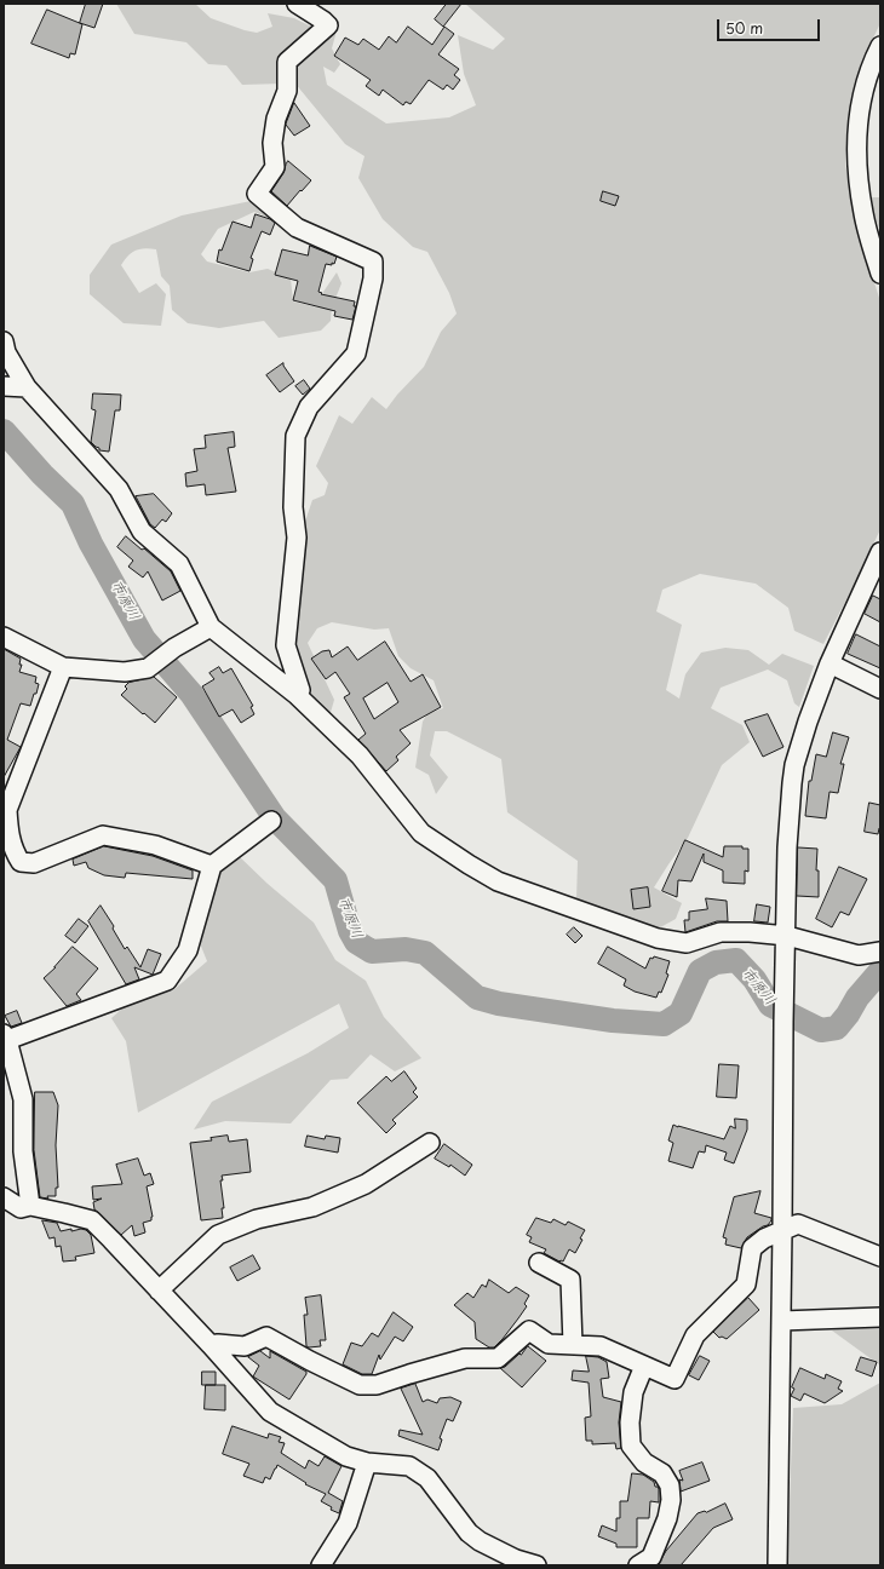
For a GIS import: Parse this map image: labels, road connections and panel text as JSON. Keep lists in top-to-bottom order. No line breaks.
{"water":["市原川"],"scale_bar":"50 m"}
